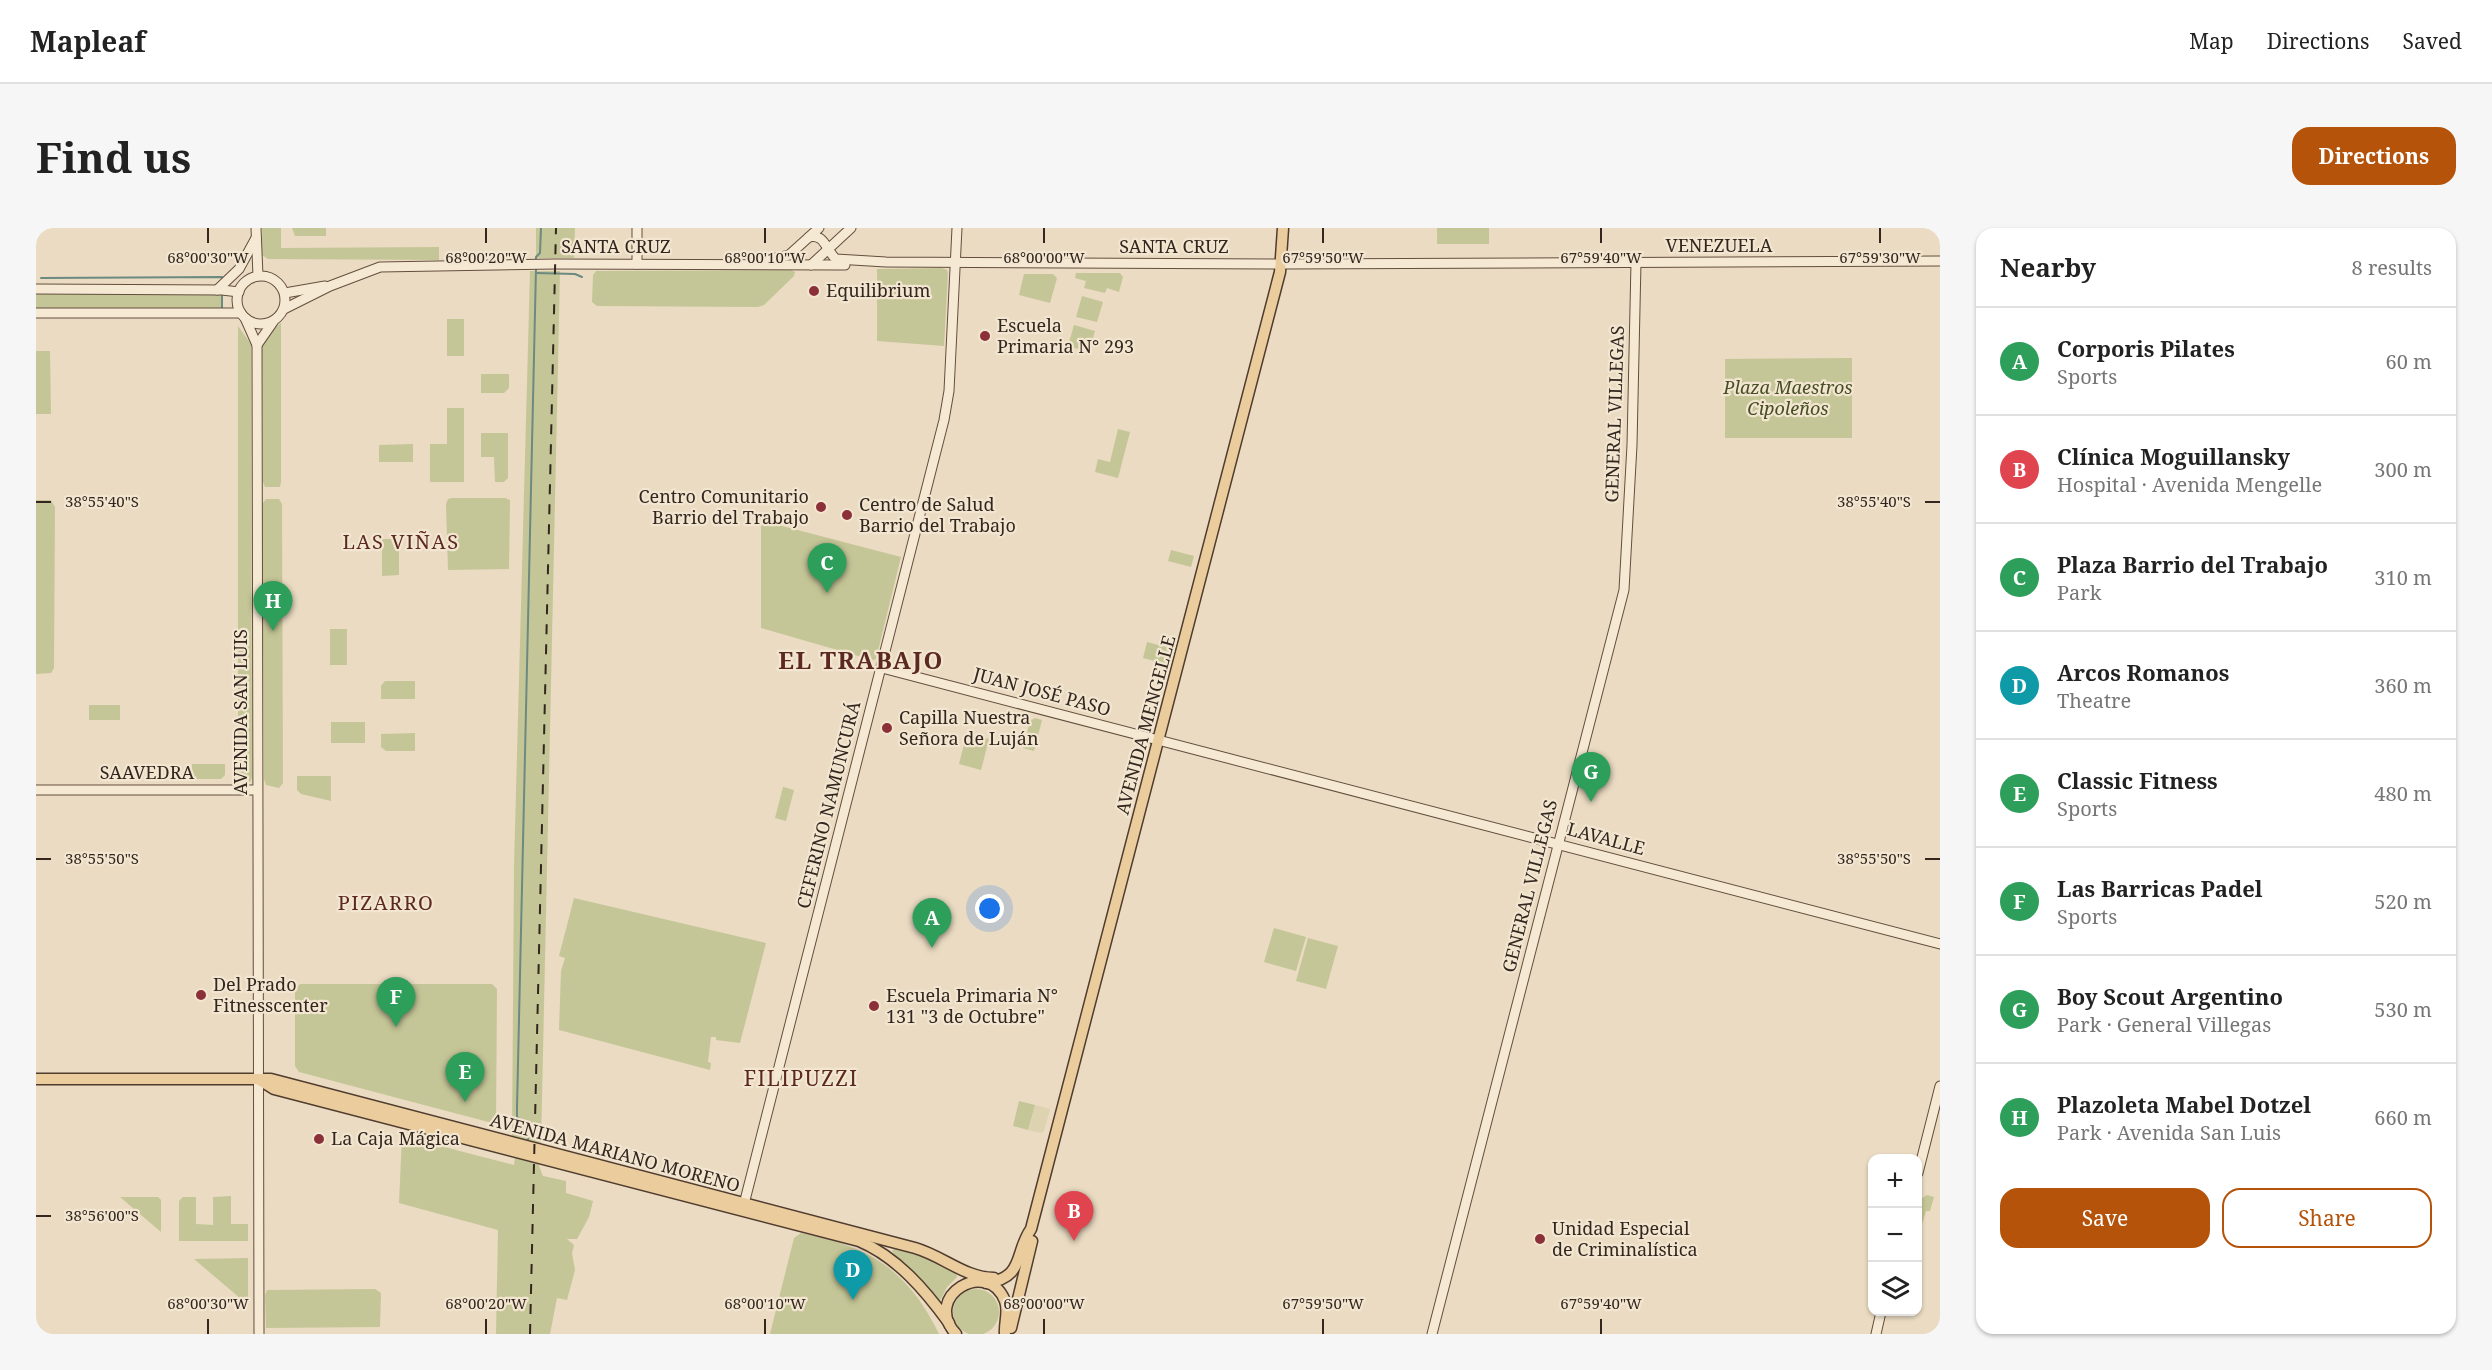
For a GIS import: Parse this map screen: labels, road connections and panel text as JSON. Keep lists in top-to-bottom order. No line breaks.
{"streets":{"main road":["VENEZUELA","SANTA CRUZ","GENERAL VILLEGAS","JUAN JOSÉ PASO","AVENIDA SAN LUIS","AVENIDA MENGELLE","SAAVEDRA","CEFERINO NAMUNCURÁ","LAVALLE","AVENIDA MARIANO MORENO"]},"crossings":[["VENEZUELA","SANTA CRUZ"],["VENEZUELA","GENERAL VILLEGAS"],["VENEZUELA","AVENIDA MENGELLE"],["SANTA CRUZ","AVENIDA SAN LUIS"],["SANTA CRUZ","AVENIDA MENGELLE"],["SANTA CRUZ","CEFERINO NAMUNCURÁ"],["GENERAL VILLEGAS","LAVALLE"],["JUAN JOSÉ PASO","AVENIDA MENGELLE"],["JUAN JOSÉ PASO","CEFERINO NAMUNCURÁ"],["JUAN JOSÉ PASO","LAVALLE"],["AVENIDA SAN LUIS","SAAVEDRA"],["AVENIDA SAN LUIS","AVENIDA MARIANO MORENO"],["AVENIDA MENGELLE","LAVALLE"],["AVENIDA MENGELLE","AVENIDA MARIANO MORENO"],["CEFERINO NAMUNCURÁ","AVENIDA MARIANO MORENO"]],"districts":["LAS VIÑAS","EL TRABAJO","PIZARRO","FILIPUZZI"],"parks":["Plaza Maestros Cipoleños"],"places":["Equilibrium","Escuela Primaria N° 293","Centro Comunitario Barrio del Trabajo","Centro de Salud Barrio del Trabajo","Capilla Nuestra Señora de Luján","Del Prado Fitnesscenter","Escuela Primaria N° 131 \"3 de Octubre\"","La Caja Mágica","Unidad Especial de Criminalística"],"page":{"header":"Mapleaf","nav":["Map","Directions","Saved"],"buttons":["Directions",["Save","Share"]],"title":"Find us","heading":["Nearby","8 results"],"list":[{"mark":"A","name":"Corporis Pilates","note":"Sports","value":"60 m"},{"mark":"B","name":"Clínica Moguillansky","note":"Hospital · Avenida Mengelle","value":"300 m"},{"mark":"C","name":"Plaza Barrio del Trabajo","note":"Park","value":"310 m"},{"mark":"D","name":"Arcos Romanos","note":"Theatre","value":"360 m"},{"mark":"E","name":"Classic Fitness","note":"Sports","value":"480 m"},{"mark":"F","name":"Las Barricas Padel","note":"Sports","value":"520 m"},{"mark":"G","name":"Boy Scout Argentino","note":"Park · General Villegas","value":"530 m"},{"mark":"H","name":"Plazoleta Mabel Dotzel","note":"Park · Avenida San Luis","value":"660 m"}],"pins":["C","H","G","A","F","E","B","D"],"map_buttons":["+","−"]},"coordinates":["68°00'30\"W","68°00'20\"W","68°00'10\"W","68°00'00\"W","67°59'50\"W","67°59'40\"W","67°59'30\"W","38°55'40\"S","38°55'50\"S","38°56'00\"S"]}
